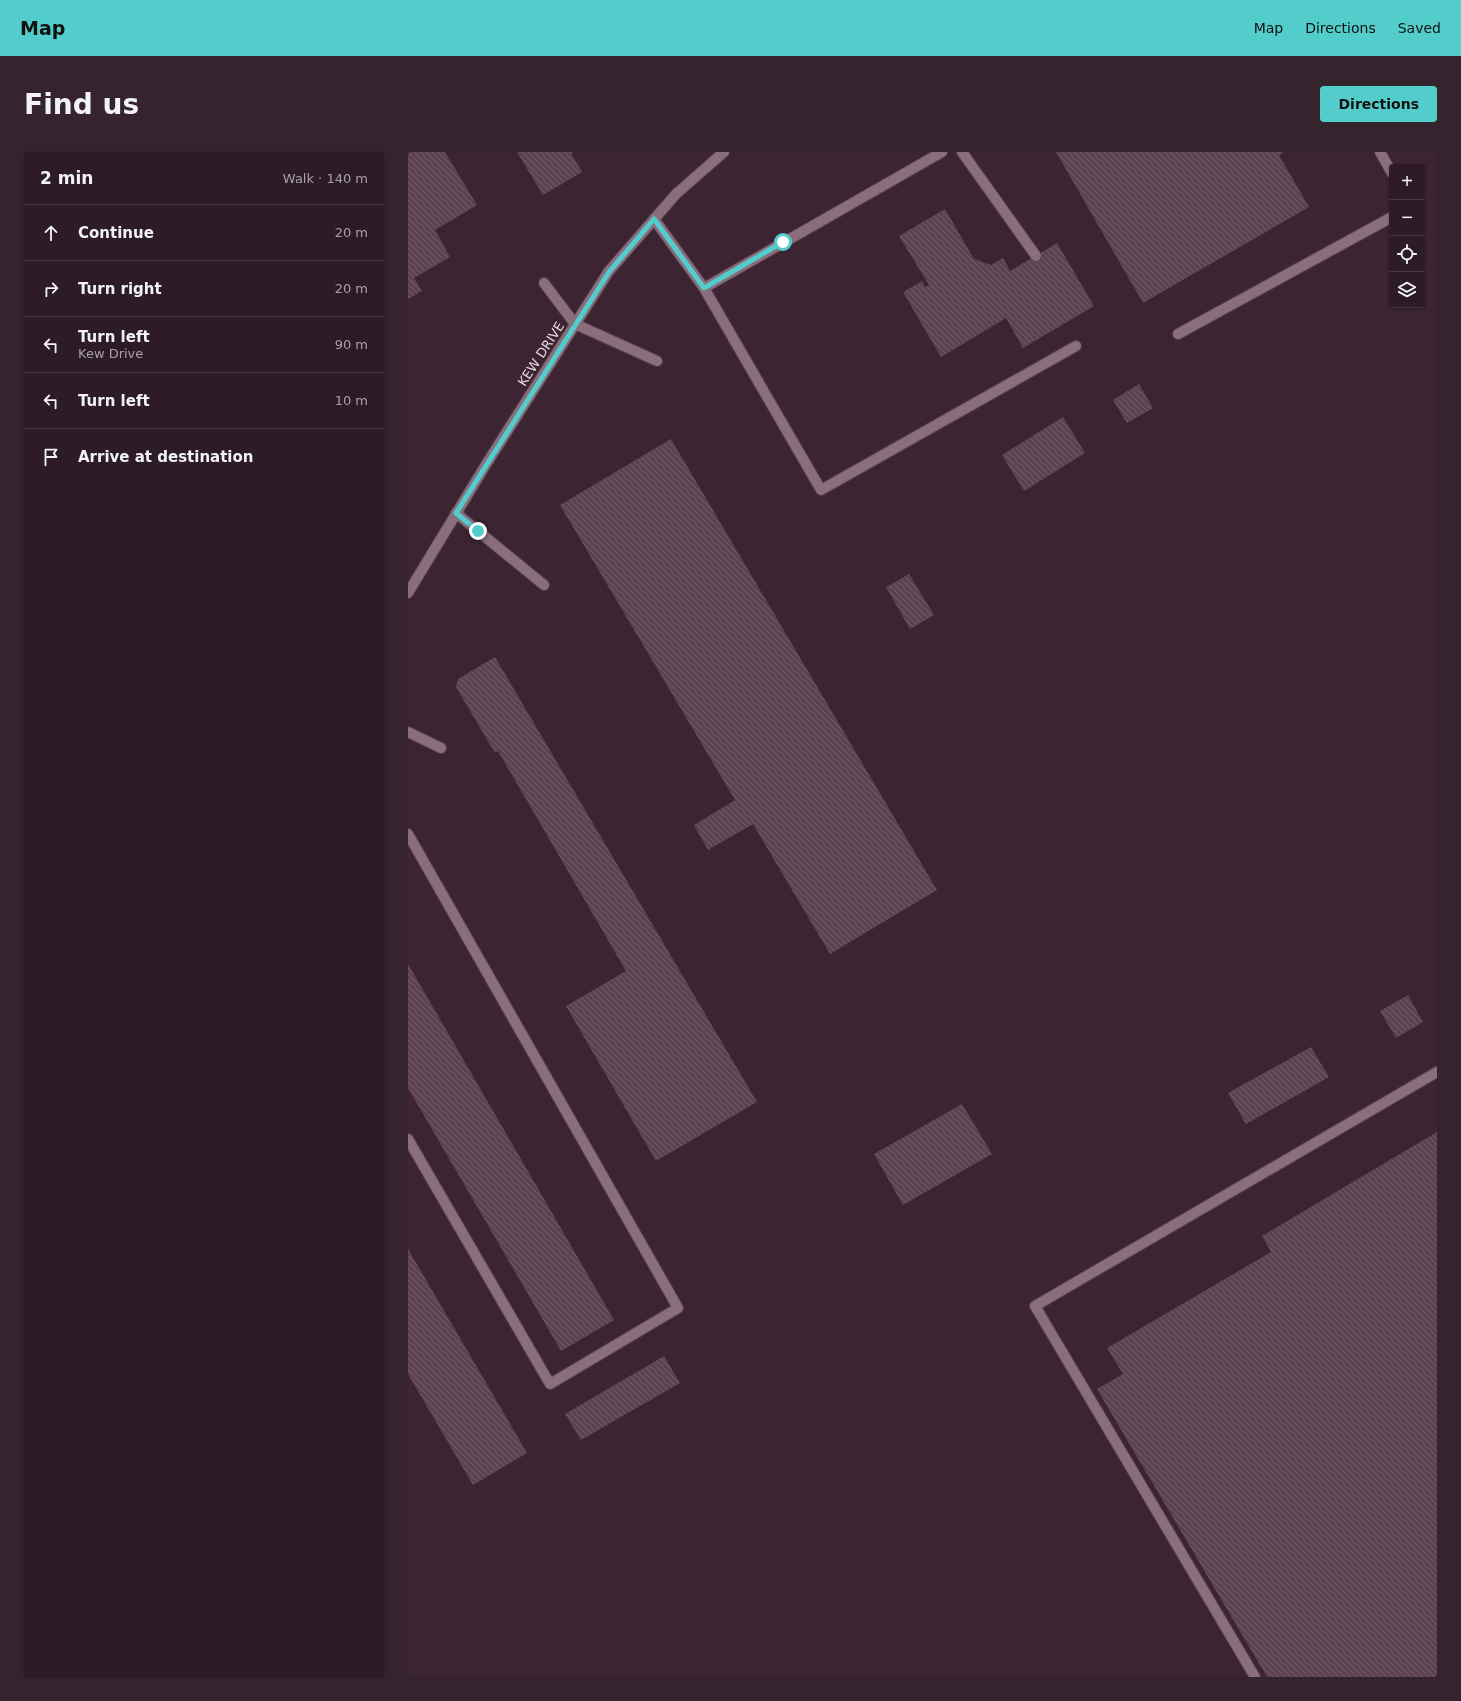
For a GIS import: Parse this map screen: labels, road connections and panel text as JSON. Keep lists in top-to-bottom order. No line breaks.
{"streets":{"street":["KEW DRIVE"]},"page":{"header":"Map","nav":["Map","Directions","Saved"],"buttons":"Directions","title":"Find us","heading":["2 min","Walk · 140 m"],"map_buttons":["+","−"],"list":[["Continue","20 m"],["Turn right","20 m"],["Turn left","Kew Drive","90 m"],["Turn left","10 m"],"Arrive at destination"]}}
